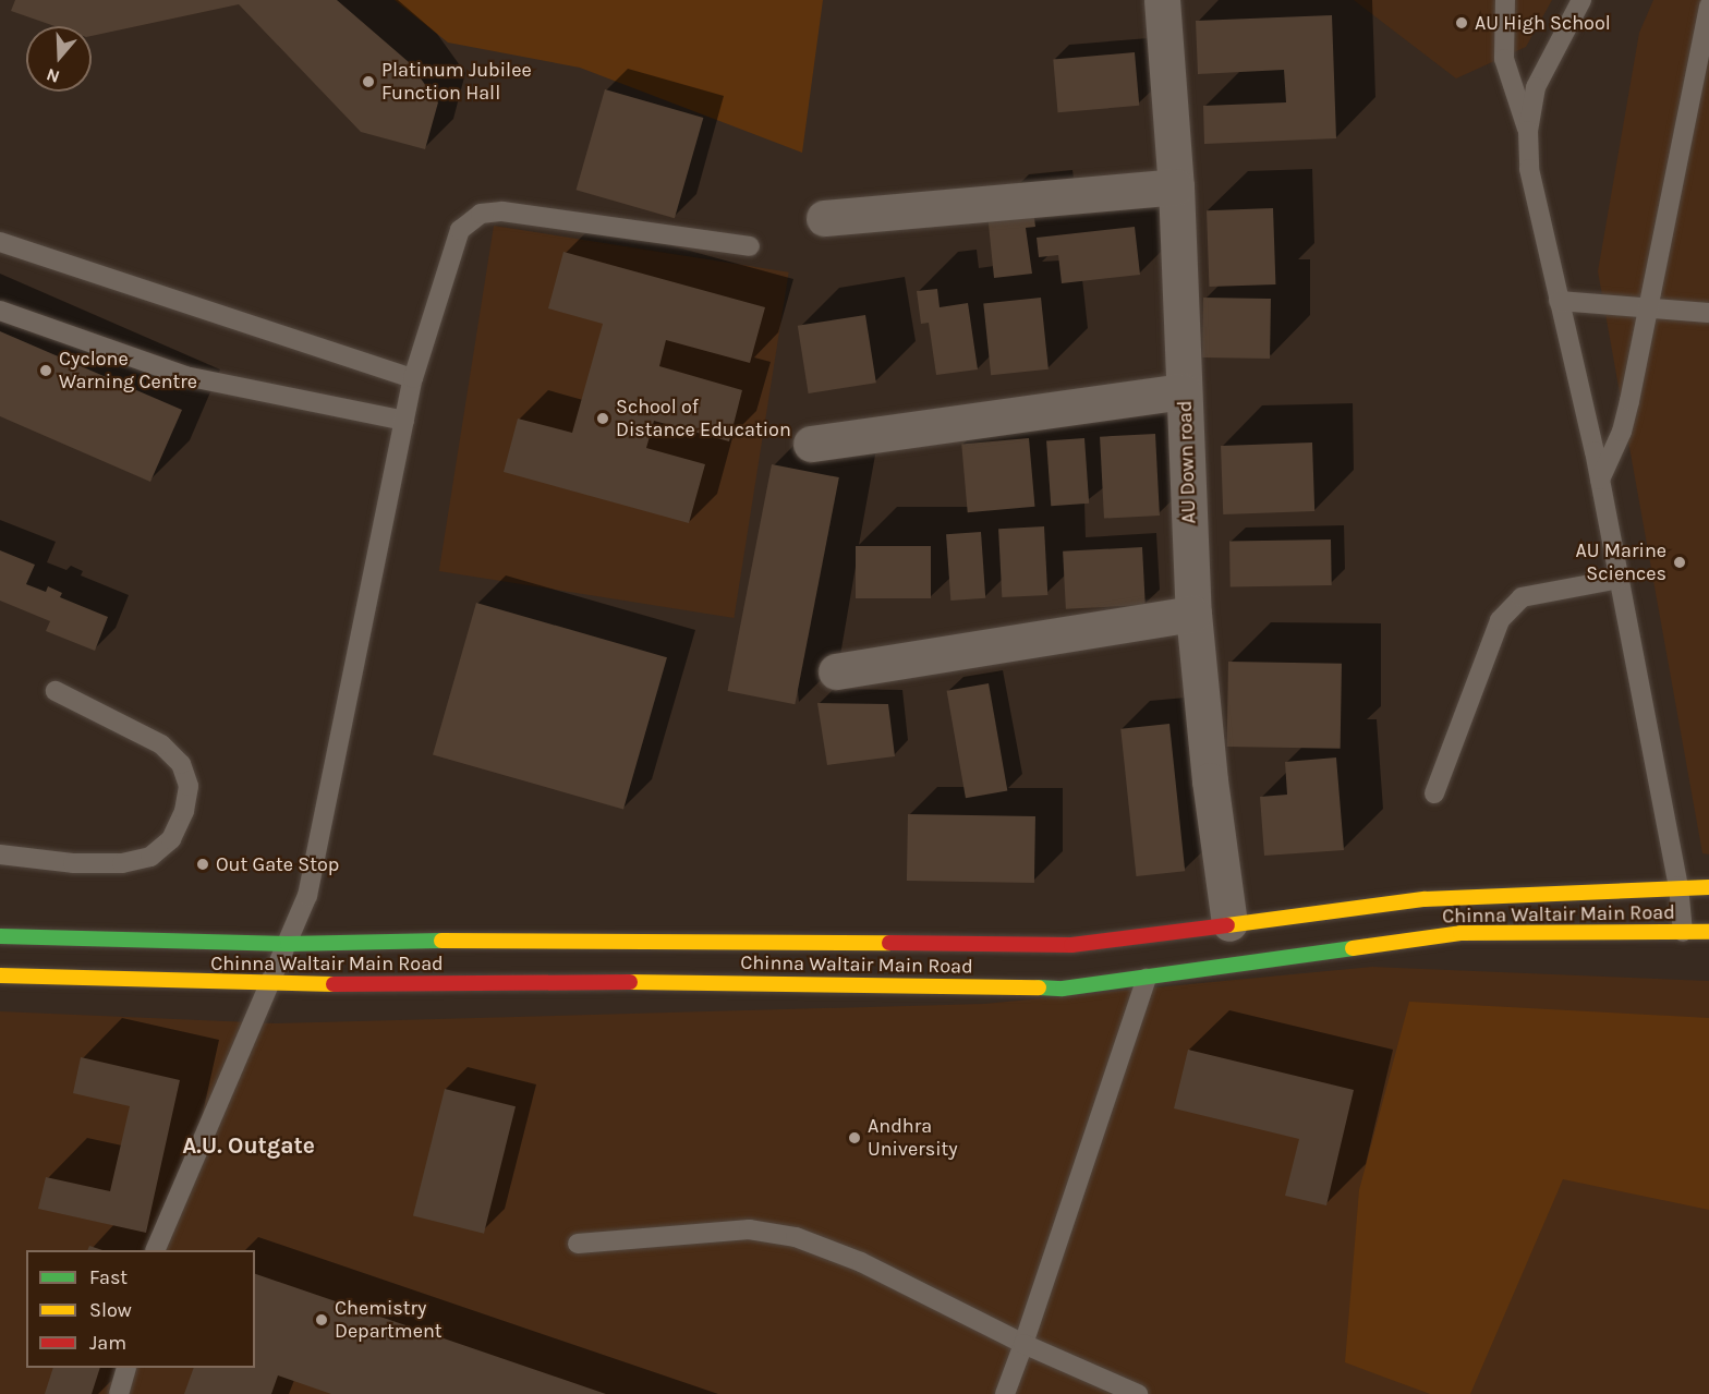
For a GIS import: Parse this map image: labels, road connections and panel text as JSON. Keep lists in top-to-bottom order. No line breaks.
{"streets":{"street":["AU Down road","Chinna Waltair Main Road"]},"crossings":[["AU Down road","Chinna Waltair Main Road"]],"districts":["A.U. Outgate"],"places":["AU High School","Platinum Jubilee Function Hall","Cyclone Warning Centre","School of Distance Education","AU Marine Sciences","Out Gate Stop","Andhra University","Chemistry Department"],"legend":["Fast","Slow","Jam"],"north":"bottom"}
